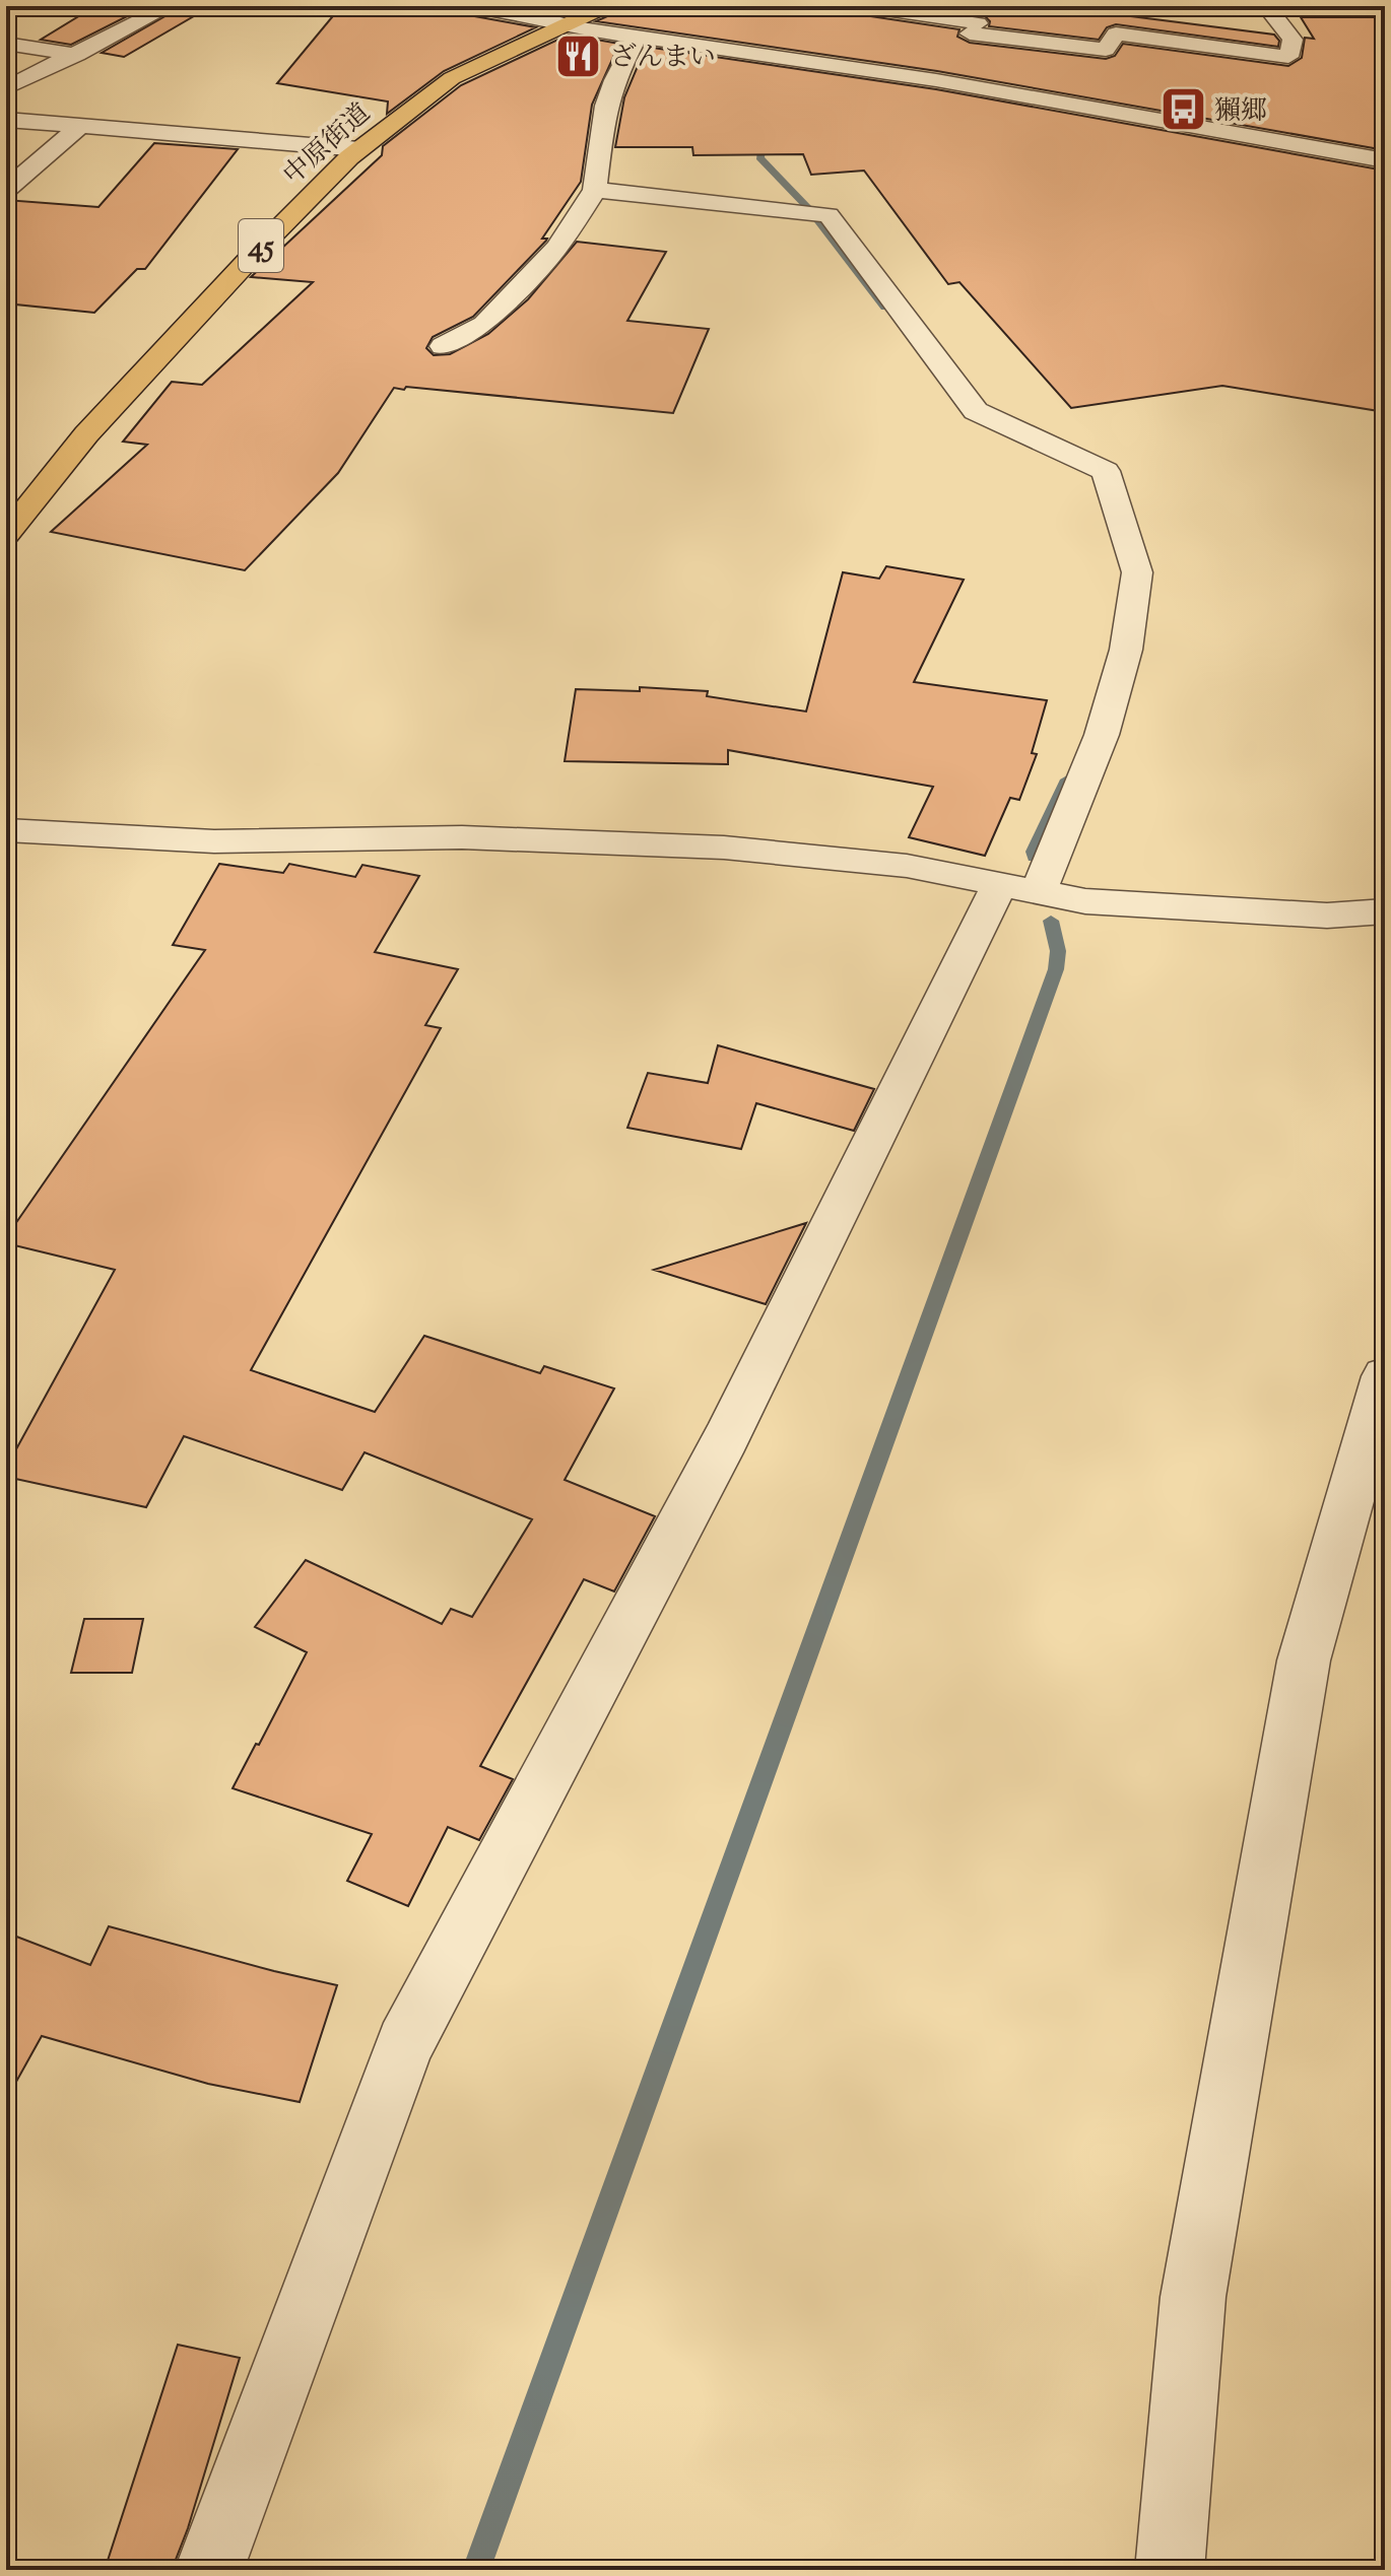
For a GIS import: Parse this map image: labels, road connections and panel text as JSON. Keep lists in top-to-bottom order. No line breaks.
{"streets":{"main road":["中原街道","45"]},"places":{"restaurant":["ざんまい"],"bus stop":["獺郷"]}}
